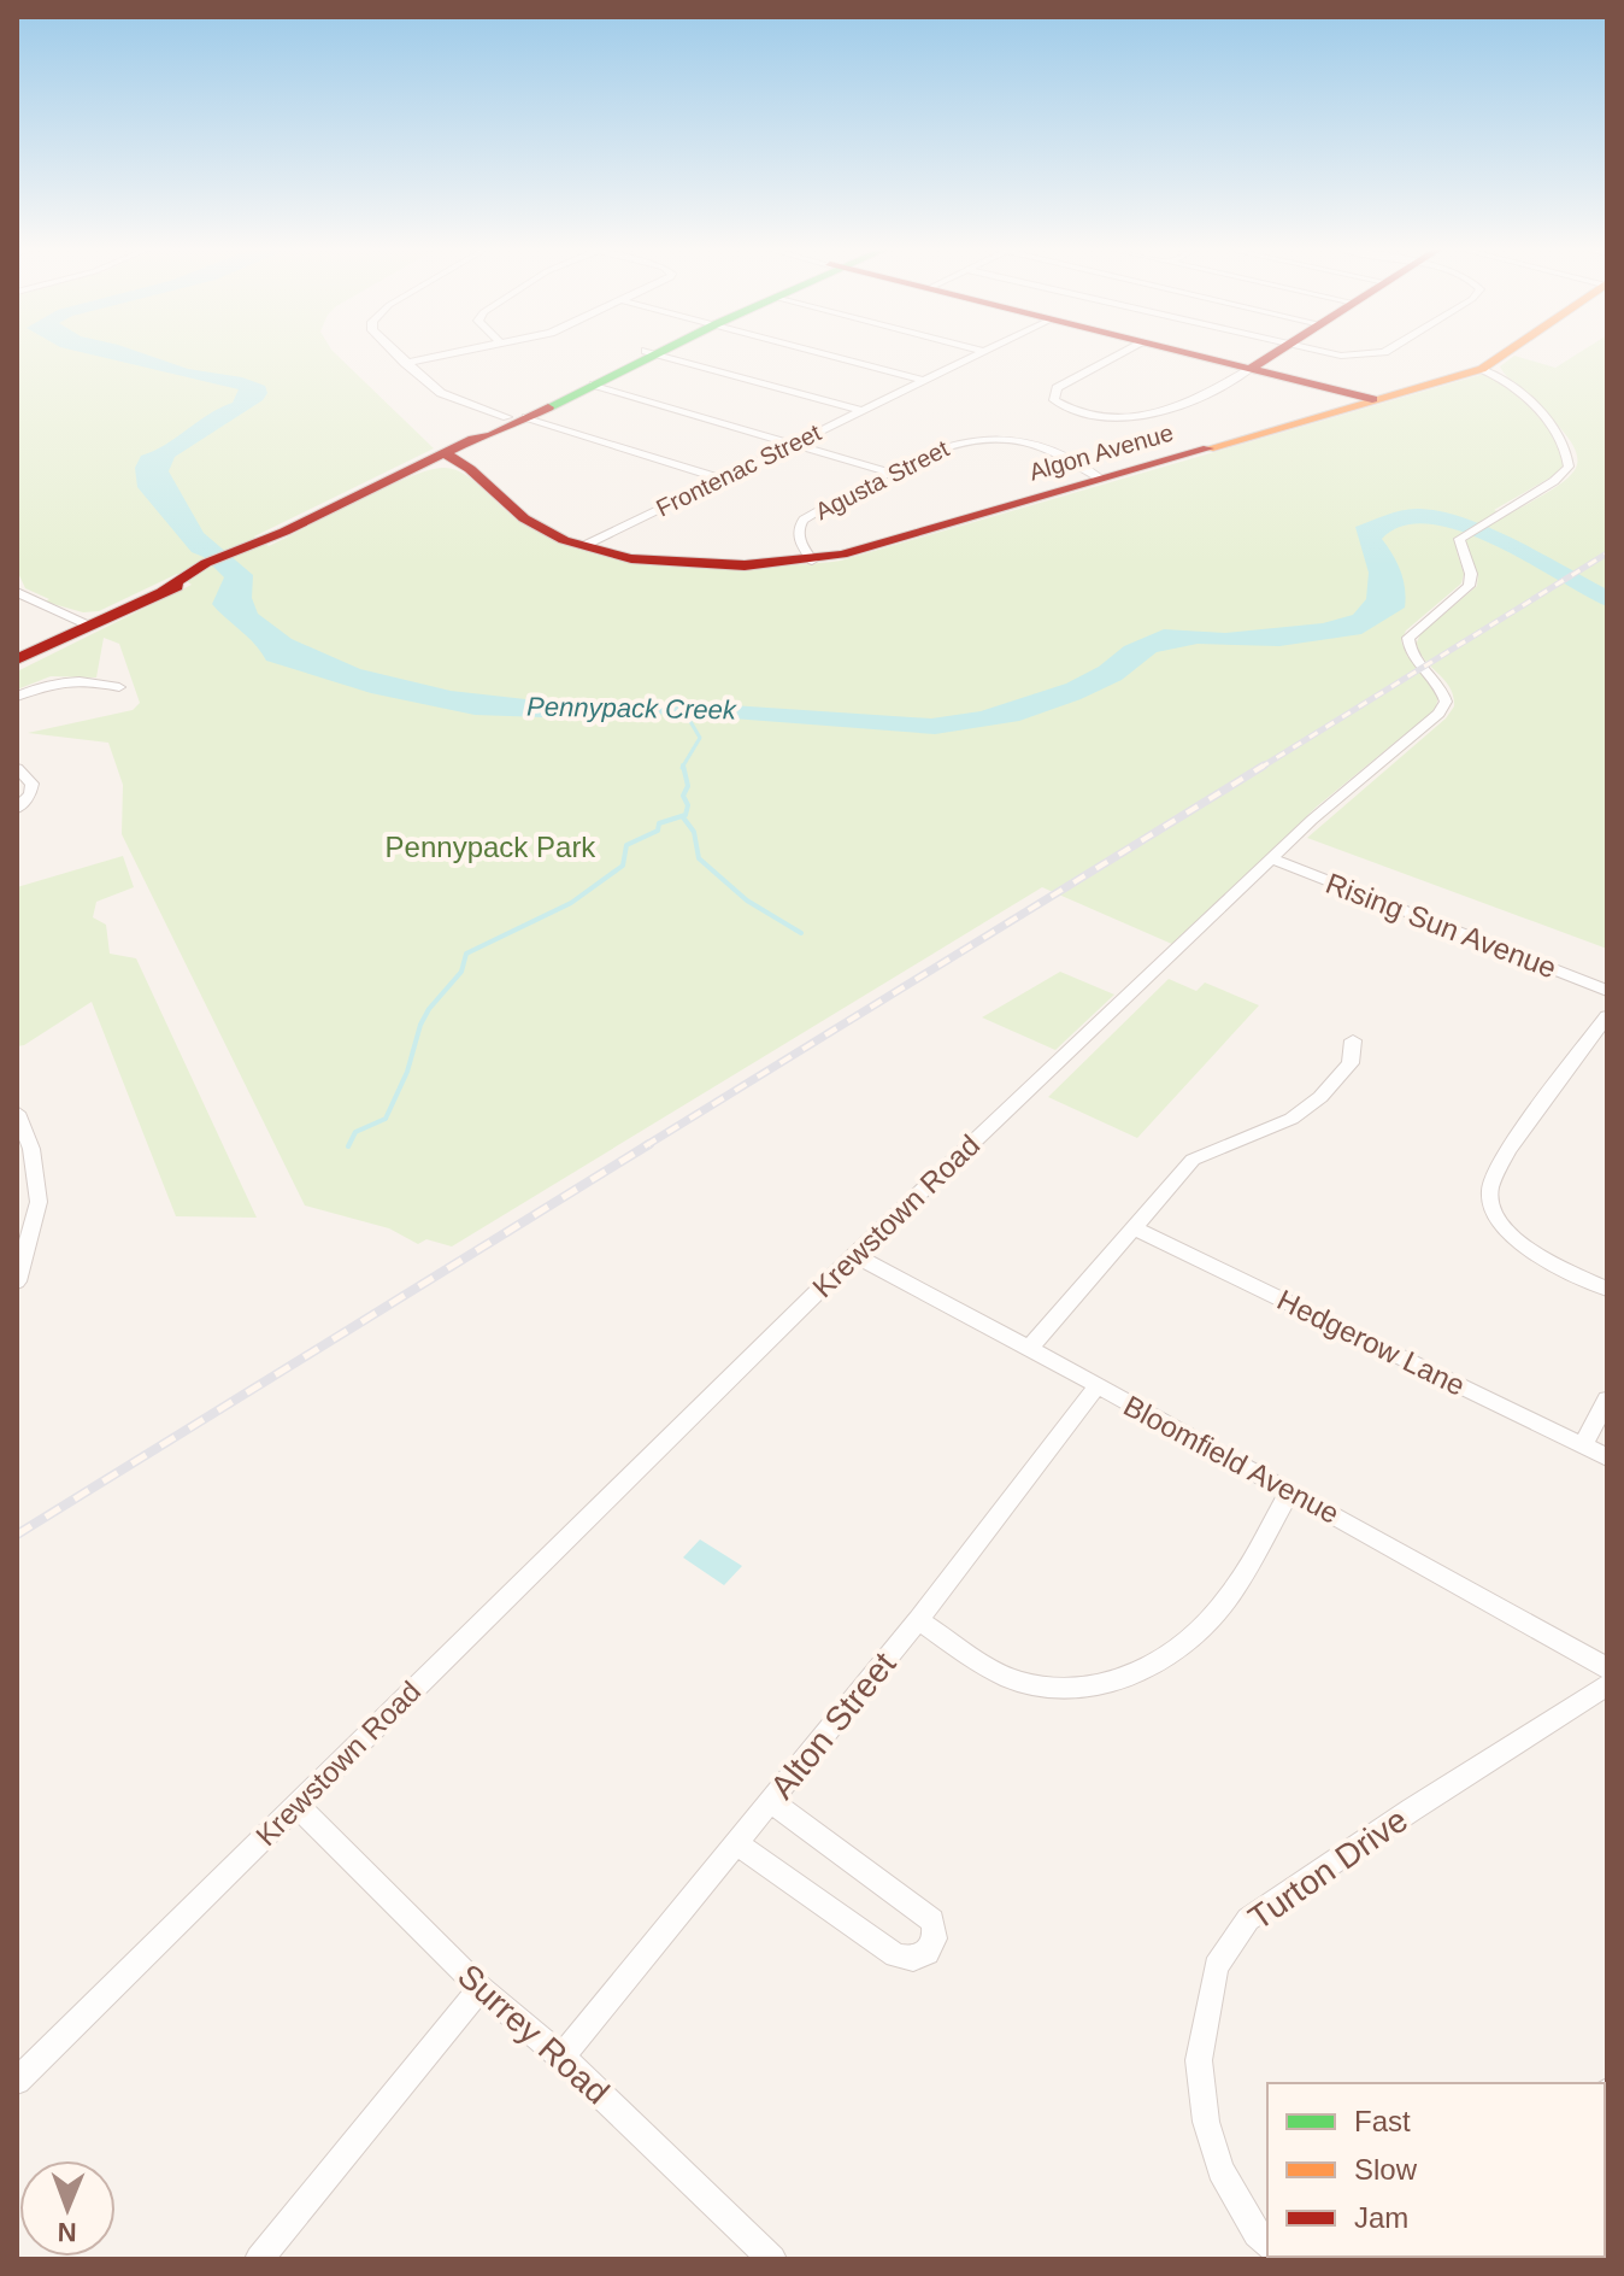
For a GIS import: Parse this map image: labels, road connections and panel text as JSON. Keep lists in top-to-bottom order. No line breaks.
{"streets":{"street":["Algon Avenue","Frontenac Street","Agusta Street","Rising Sun Avenue","Krewstown Road","Hedgerow Lane","Bloomfield Avenue","Alton Street","Turton Drive","Surrey Road"]},"crossings":[["Algon Avenue","Frontenac Street"],["Algon Avenue","Agusta Street"],["Algon Avenue","Krewstown Road"],["Rising Sun Avenue","Krewstown Road"],["Krewstown Road","Bloomfield Avenue"],["Krewstown Road","Surrey Road"],["Bloomfield Avenue","Alton Street"],["Alton Street","Surrey Road"]],"water":["Pennypack Creek"],"parks":["Pennypack Park"],"legend":["Fast","Slow","Jam"],"north":"bottom"}
